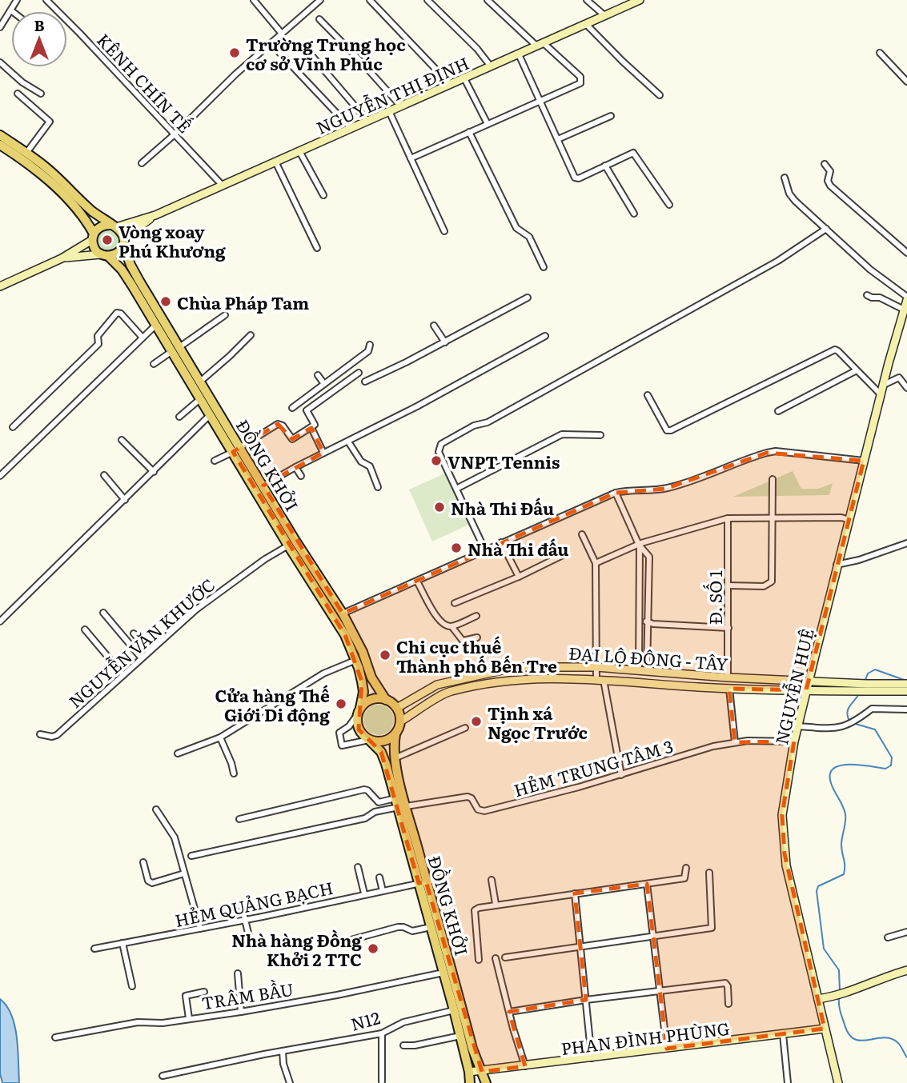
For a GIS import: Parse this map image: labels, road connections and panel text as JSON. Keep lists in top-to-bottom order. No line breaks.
{"streets":{"main road":["NGUYỄN THỊ ĐỊNH","ĐỒNG KHỞI","ĐẠI LỘ ĐÔNG - TÂY","NGUYỄN HUỆ","PHAN ĐÌNH PHÙNG"],"street":["KÊNH CHÍN TẾ","Đ. SỐ 1","NGUYỄN VĂN KHƯỚC","HẺM TRUNG TÂM 3","HẺM QUẢNG BẠCH","TRÂM BẦU","N12"]},"crossings":[["KÊNH CHÍN TẾ","NGUYỄN THỊ ĐỊNH"],["NGUYỄN THỊ ĐỊNH","ĐỒNG KHỞI"],["ĐỒNG KHỞI","NGUYỄN VĂN KHƯỚC"],["ĐỒNG KHỞI","ĐẠI LỘ ĐÔNG - TÂY"],["ĐỒNG KHỞI","HẺM TRUNG TÂM 3"],["ĐỒNG KHỞI","HẺM QUẢNG BẠCH"],["ĐỒNG KHỞI","TRÂM BẦU"],["ĐỒNG KHỞI","N12"],["ĐỒNG KHỞI","PHAN ĐÌNH PHÙNG"],["Đ. SỐ 1","ĐẠI LỘ ĐÔNG - TÂY"],["ĐẠI LỘ ĐÔNG - TÂY","NGUYỄN HUỆ"],["NGUYỄN HUỆ","HẺM TRUNG TÂM 3"],["NGUYỄN HUỆ","PHAN ĐÌNH PHÙNG"]],"places":["Trường Trung học cơ sở Vĩnh Phúc","Vòng xoay Phú Khương","Chùa Pháp Tam","VNPT Tennis","Nhà Thi Đấu","Nhà Thi đấu","Chi cục thuế Thành phố Bến Tre","Cửa hàng Thế Giới Di động","Tịnh xá Ngọc Trước","Nhà hàng Đồng Khởi 2 TTC"],"north":"top"}
